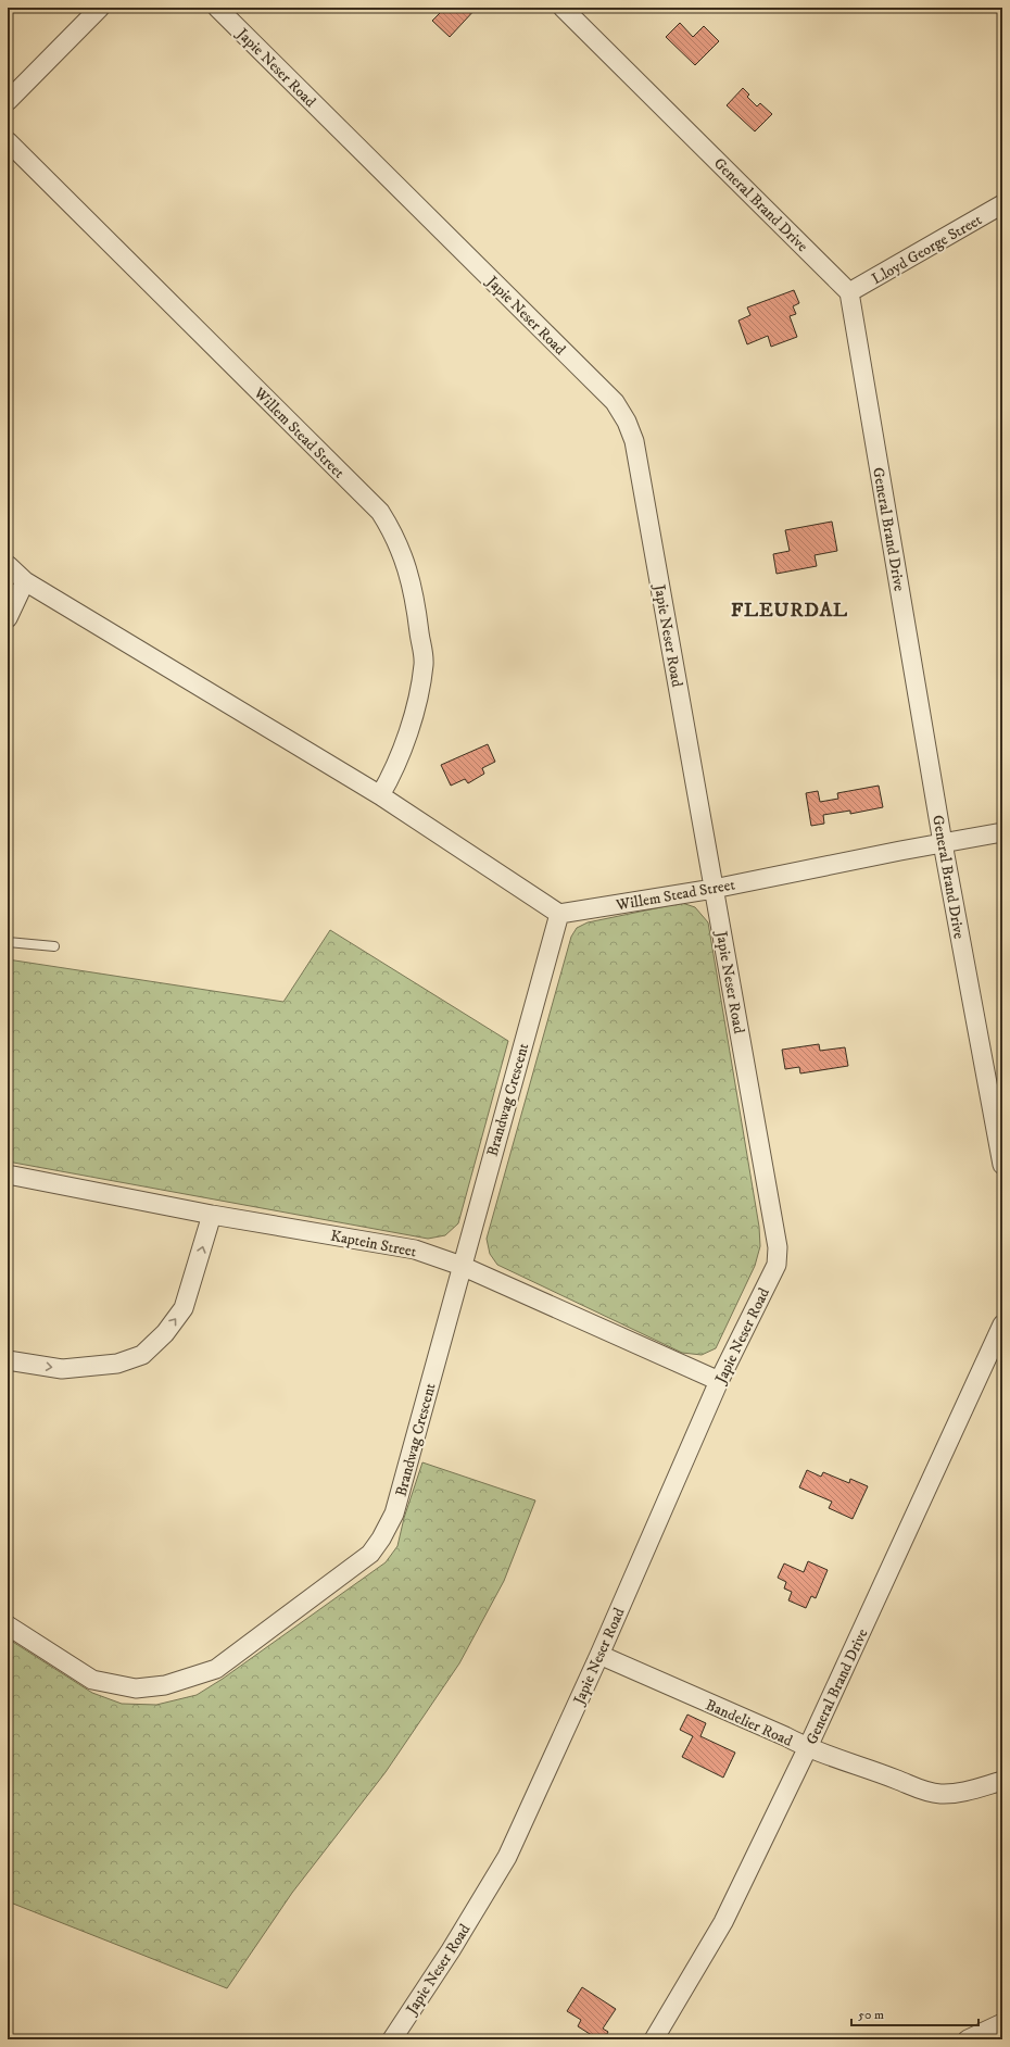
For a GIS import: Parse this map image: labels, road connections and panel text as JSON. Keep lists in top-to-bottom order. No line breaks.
{"streets":{"street":["Japie Neser Road","General Brand Drive","Lloyd George Street","Willem Stead Street","Brandwag Crescent","Kaptein Street","Bandelier Road"]},"crossings":[["Japie Neser Road","Willem Stead Street"],["Japie Neser Road","Kaptein Street"],["Japie Neser Road","Bandelier Road"],["General Brand Drive","Lloyd George Street"],["General Brand Drive","Willem Stead Street"],["General Brand Drive","Bandelier Road"],["Willem Stead Street","Brandwag Crescent"],["Brandwag Crescent","Kaptein Street"]],"districts":["FLEURDAL"],"scale_bar":"50 m"}
